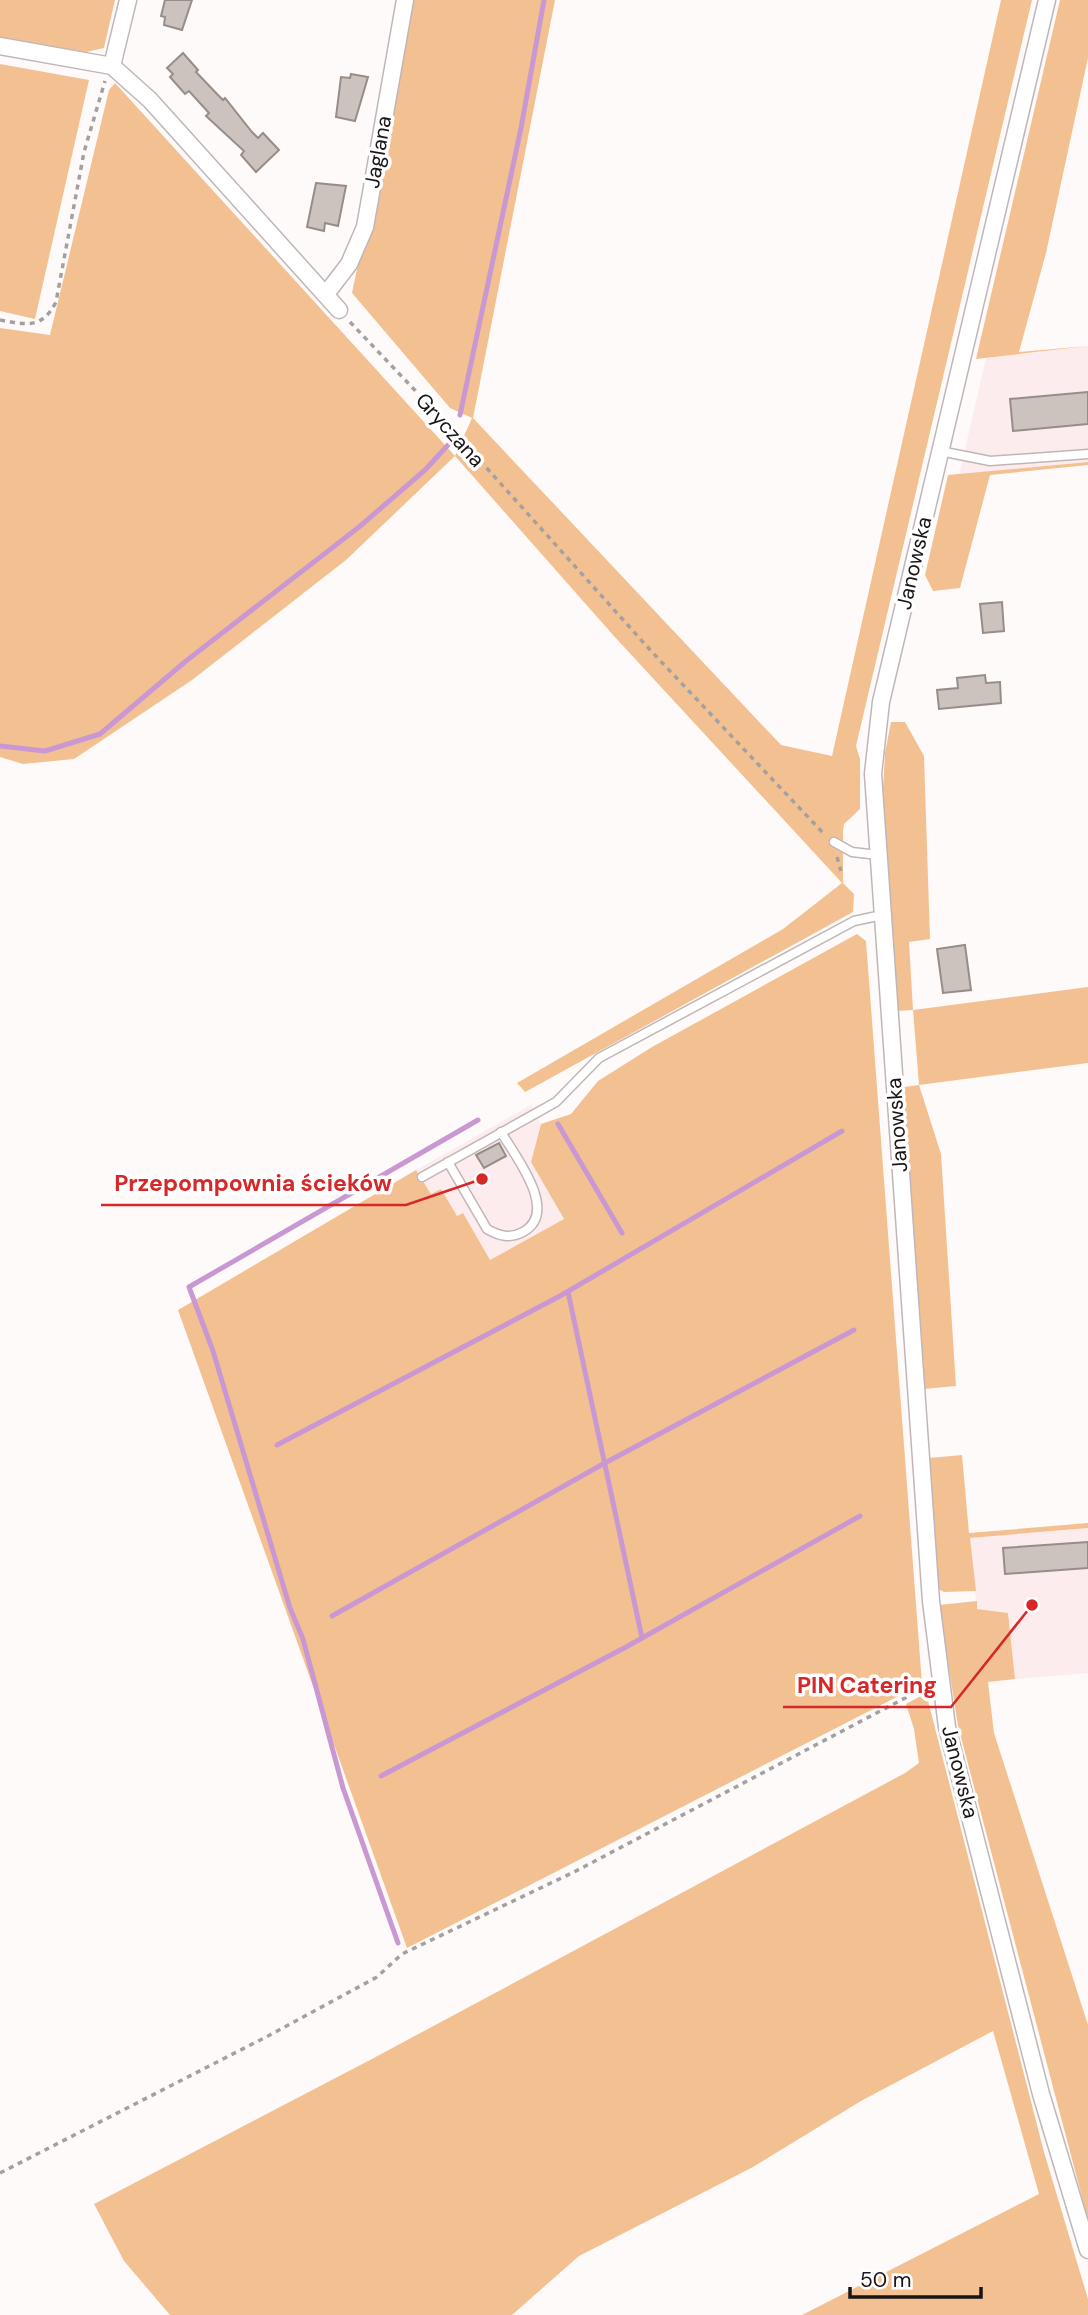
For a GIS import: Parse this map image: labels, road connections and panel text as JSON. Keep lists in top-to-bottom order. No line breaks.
{"streets":{"street":["Jaglana","Janowska"],"path":["Gryczana"]},"places":["Przepompownia ścieków","PIN Catering"],"scale_bar":"50 m"}
